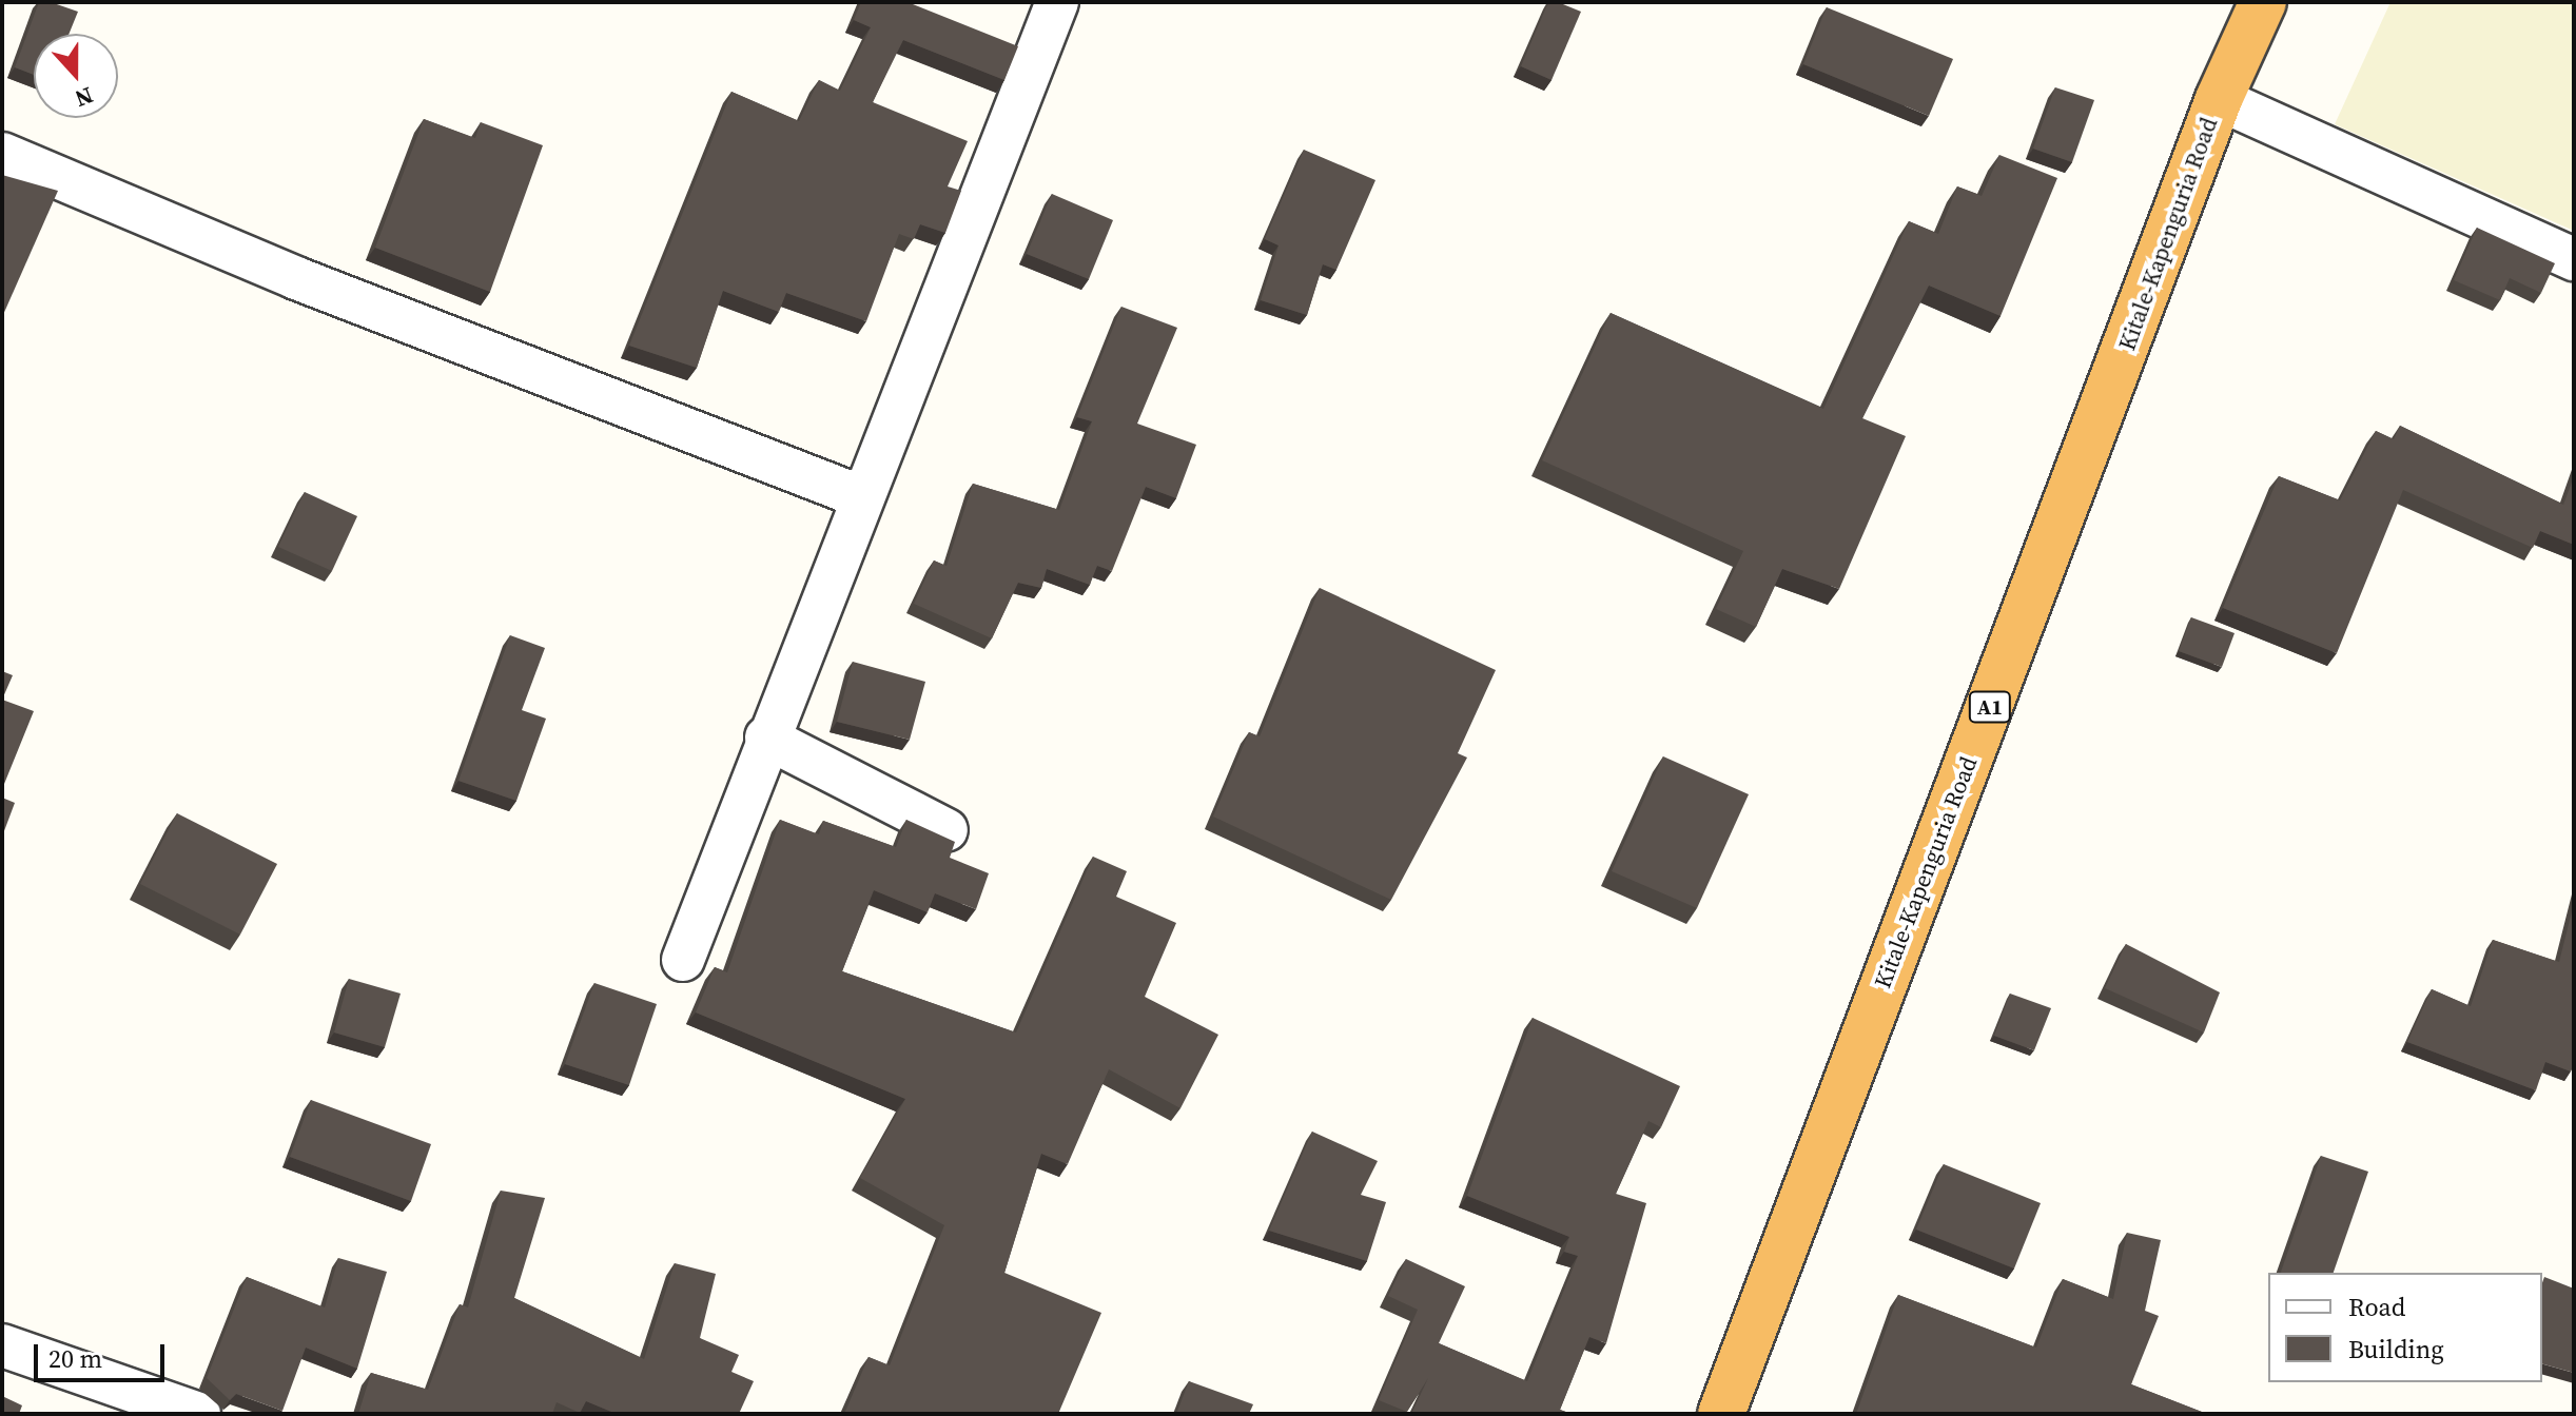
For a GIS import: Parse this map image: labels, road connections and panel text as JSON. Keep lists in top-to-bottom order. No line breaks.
{"streets":{"highway":["Kitale-Kapenguria Road","A1"]},"legend":["Road","Building"],"scale_bar":"20 m","north":"bottom"}
